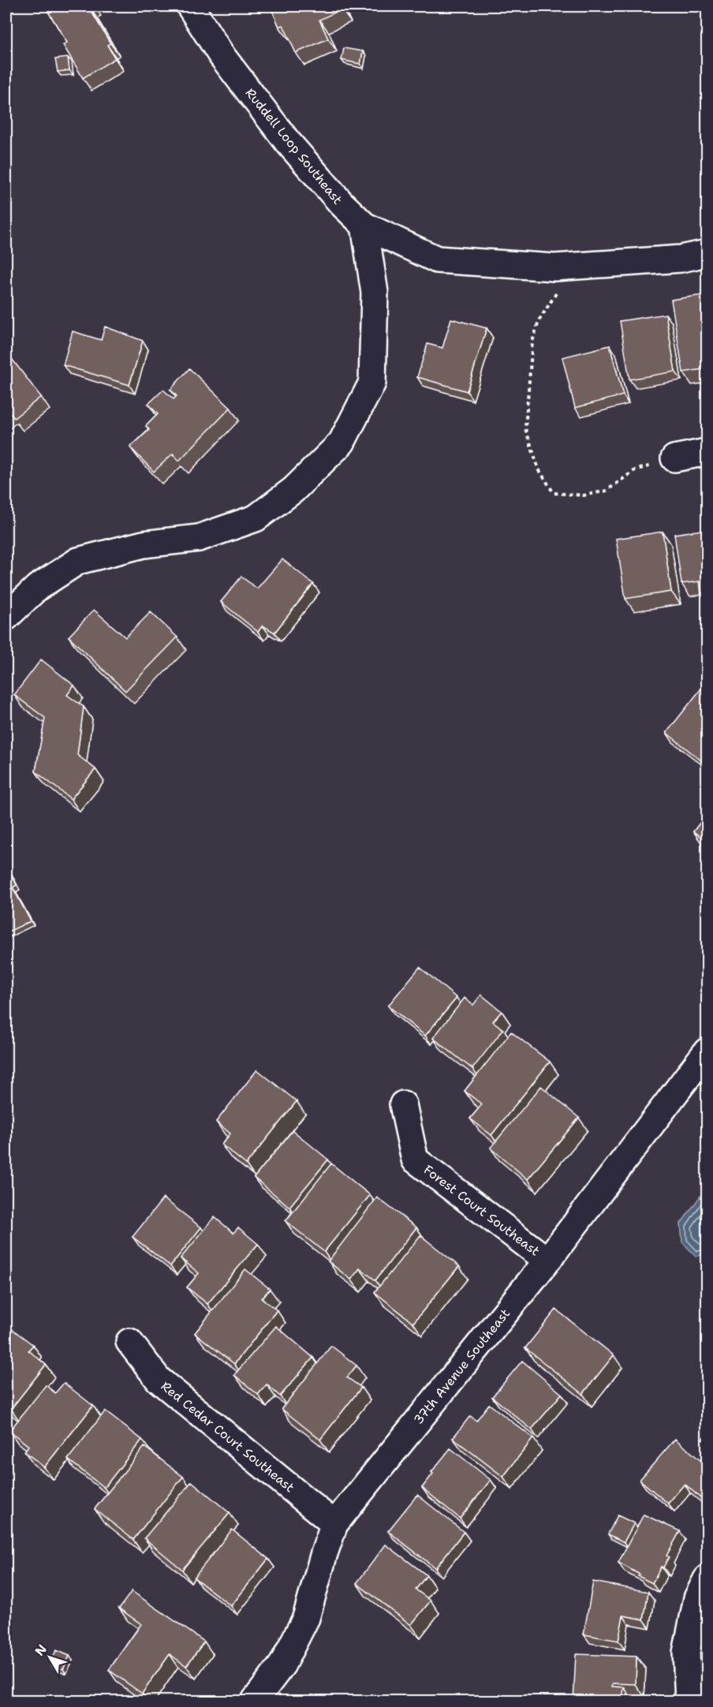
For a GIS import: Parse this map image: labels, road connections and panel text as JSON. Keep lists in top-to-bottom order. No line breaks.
{"streets":{"street":["Ruddell Loop Southeast","Forest Court Southeast","37th Avenue Southeast","Red Cedar Court Southeast"]},"crossings":[["Forest Court Southeast","37th Avenue Southeast"],["37th Avenue Southeast","Red Cedar Court Southeast"]],"north":"top left"}
